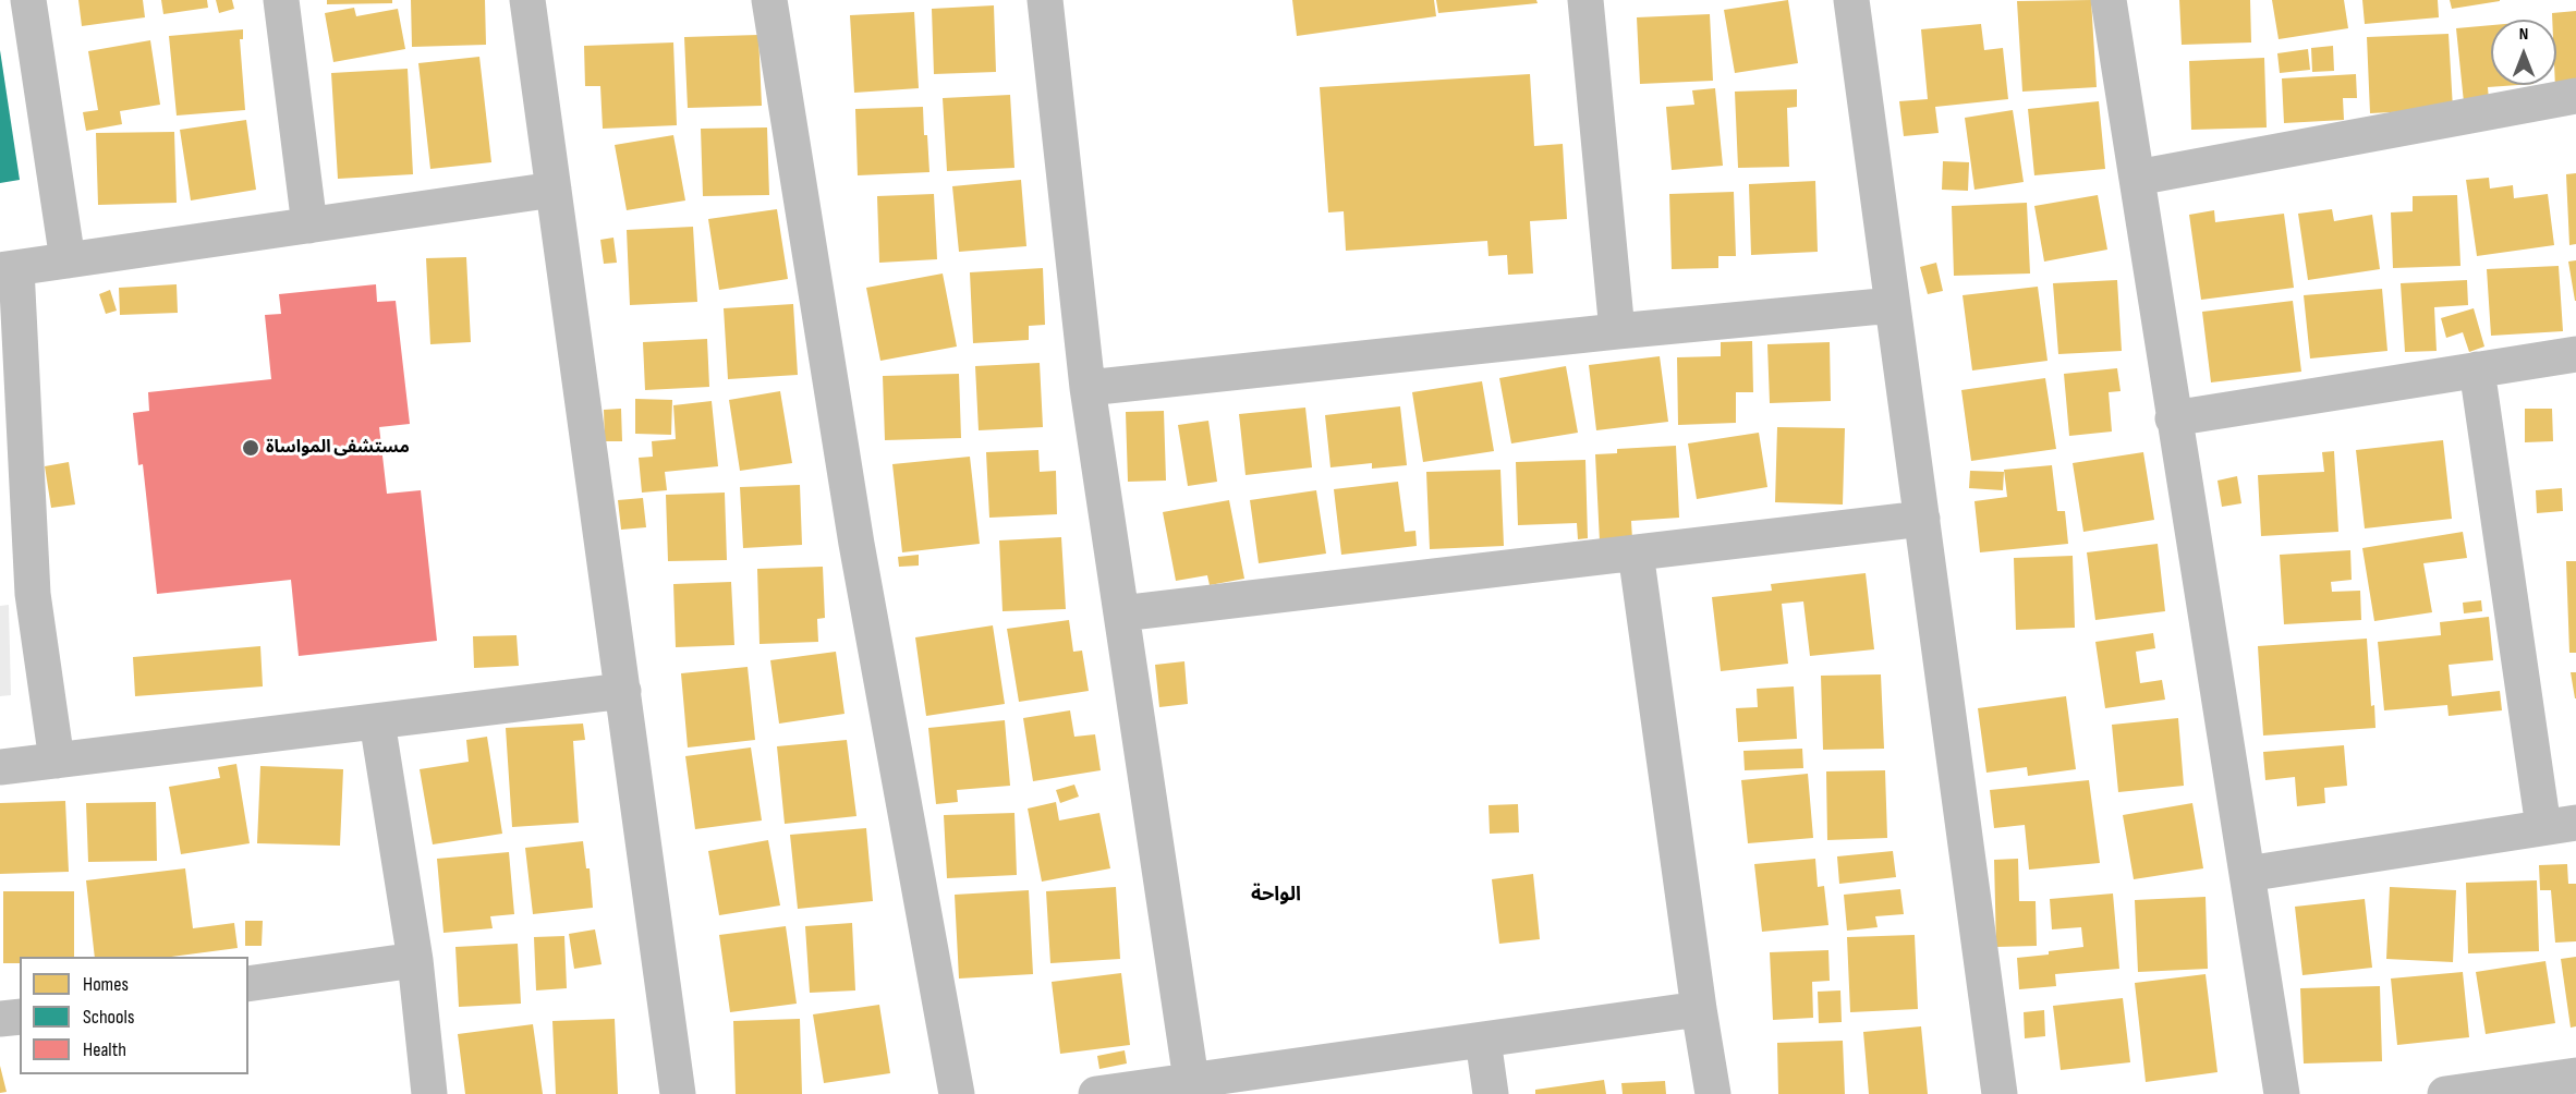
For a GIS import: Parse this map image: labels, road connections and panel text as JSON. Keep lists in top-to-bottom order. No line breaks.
{"districts":["الواحة"],"places":["مستشفى المواساة"],"legend":["Homes","Schools","Health"],"north":"top"}
